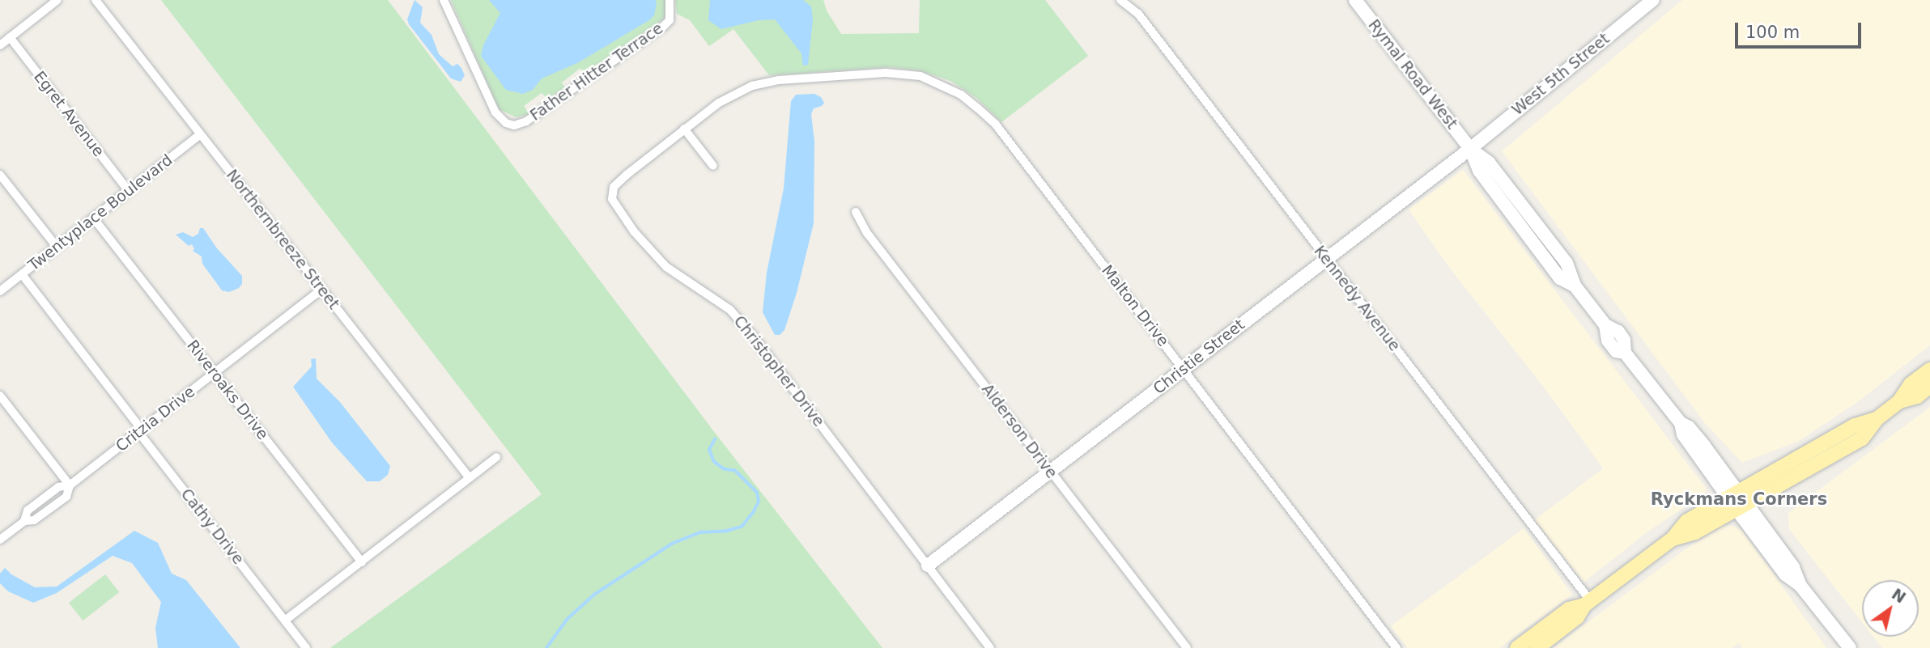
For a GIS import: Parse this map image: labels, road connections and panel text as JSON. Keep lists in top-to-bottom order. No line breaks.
{"streets":{"street":["Father Hitter Terrace","Rymal Road West","West 5th Street","Egret Avenue","Twentyplace Boulevard","Northernbreeze Street","Kennedy Avenue","Malton Drive","Christie Street","Christopher Drive","Riveroaks Drive","Critzia Drive","Alderson Drive","Cathy Drive"]},"crossings":[["Rymal Road West","West 5th Street"],["Rymal Road West","Christie Street"],["West 5th Street","Christie Street"],["Egret Avenue","Twentyplace Boulevard"],["Twentyplace Boulevard","Northernbreeze Street"],["Twentyplace Boulevard","Riveroaks Drive"],["Twentyplace Boulevard","Cathy Drive"],["Northernbreeze Street","Critzia Drive"],["Kennedy Avenue","Christie Street"],["Malton Drive","Christie Street"],["Malton Drive","Christopher Drive"],["Christie Street","Christopher Drive"],["Christie Street","Alderson Drive"],["Riveroaks Drive","Critzia Drive"],["Critzia Drive","Cathy Drive"]],"districts":["Ryckmans Corners"],"scale_bar":"100 m","north":"top right"}
